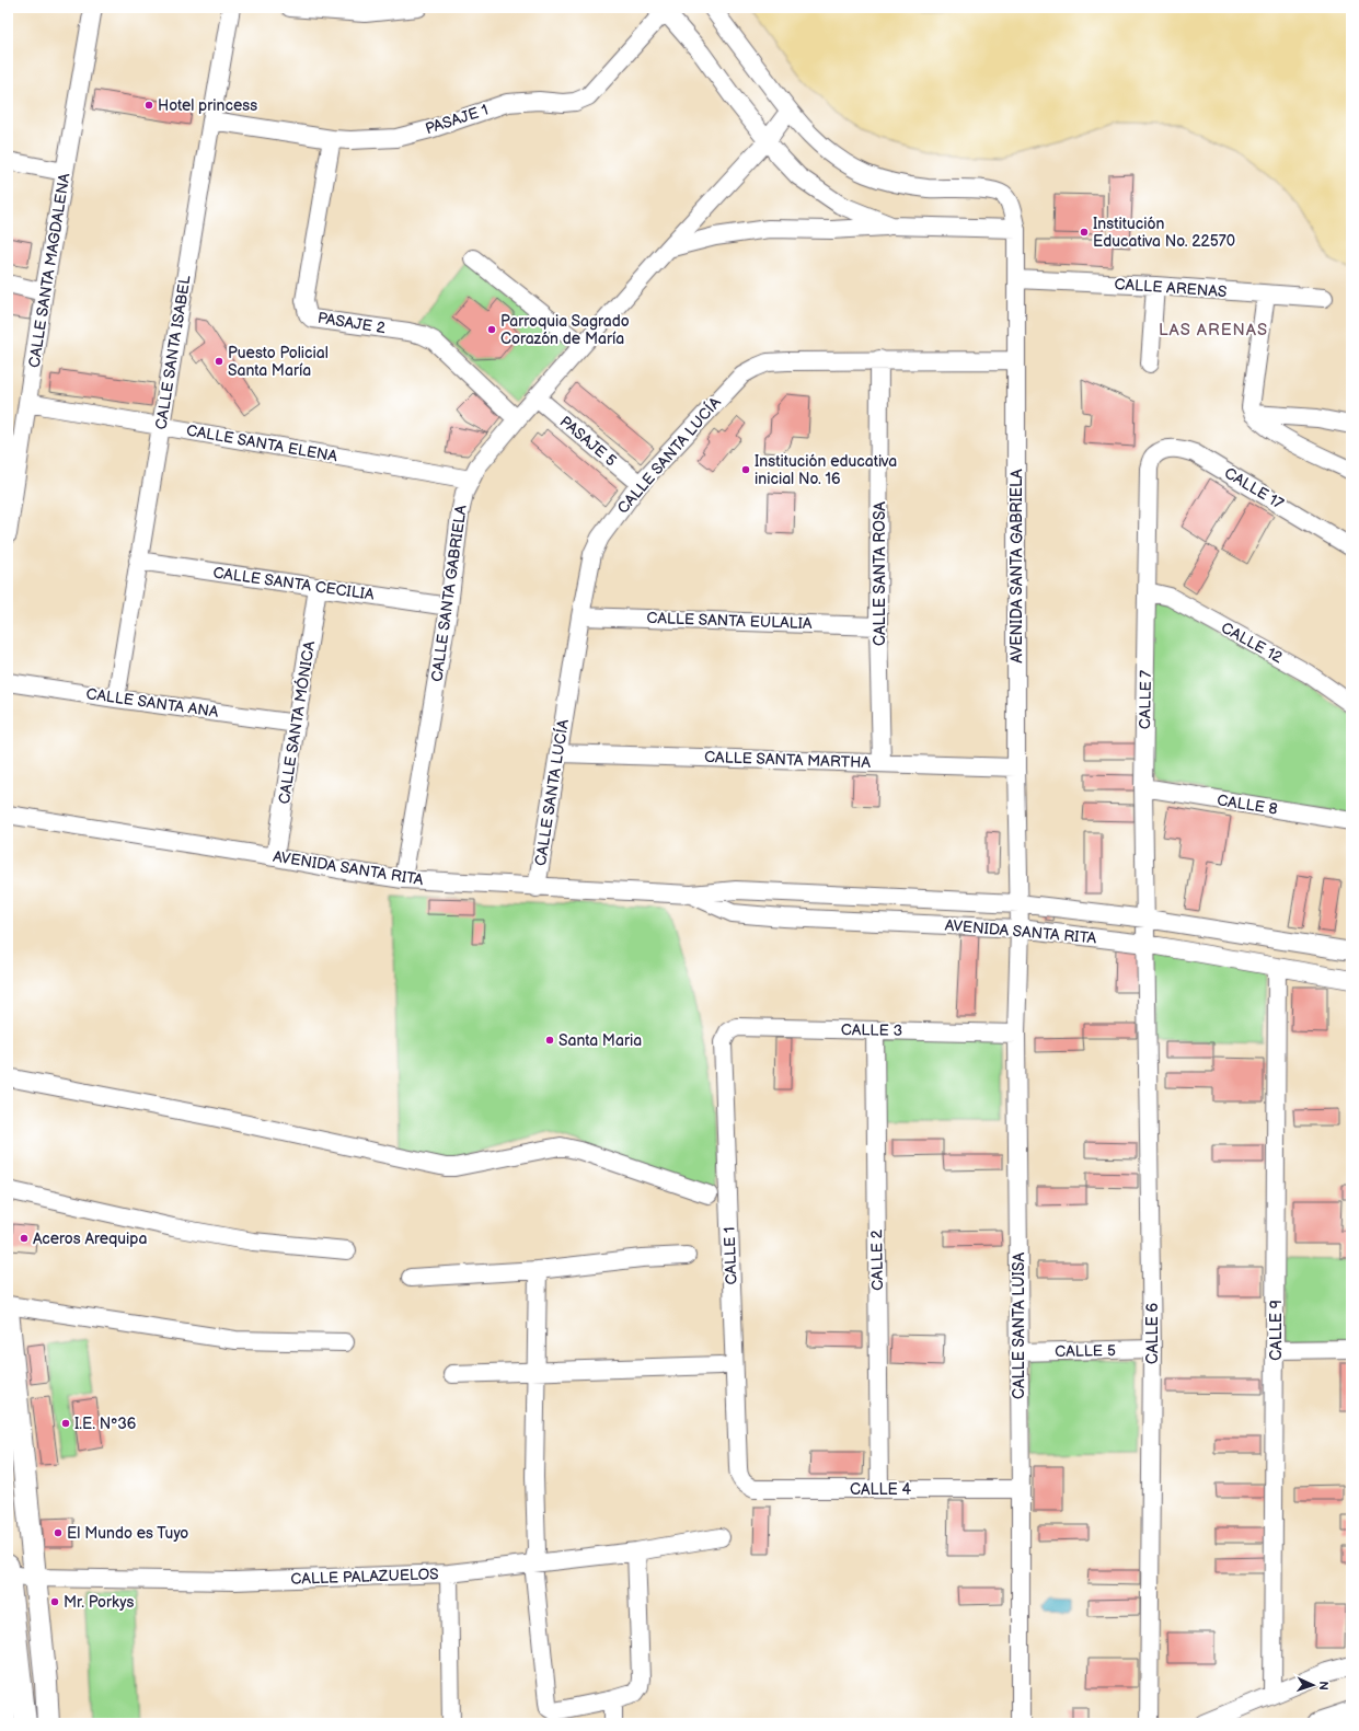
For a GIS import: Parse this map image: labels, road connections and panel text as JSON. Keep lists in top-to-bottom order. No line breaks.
{"streets":{"street":["PASAJE 1","CALLE SANTA MAGDALENA","CALLE ARENAS","PASAJE 2","CALLE SANTA ISABEL","PASAJE 5","CALLE SANTA ELENA","CALLE SANTA LUCÍA","CALLE 17","AVENIDA SANTA GABRIELA","CALLE SANTA ROSA","CALLE SANTA CECILIA","CALLE SANTA GABRIELA","CALLE SANTA EULALIA","CALLE 12","CALLE 7","CALLE SANTA ANA","CALLE SANTA MÓNICA","CALLE SANTA MARTHA","CALLE 8","AVENIDA SANTA RITA","CALLE 3","CALLE 1","CALLE 2","CALLE SANTA LUISA","CALLE 9","CALLE 6","CALLE 5","CALLE 4","CALLE PALAZUELOS"]},"crossings":[["PASAJE 1","PASAJE 2"],["PASAJE 1","CALLE SANTA ISABEL"],["CALLE SANTA MAGDALENA","CALLE SANTA ELENA"],["CALLE ARENAS","AVENIDA SANTA GABRIELA"],["PASAJE 2","CALLE SANTA GABRIELA"],["CALLE SANTA ISABEL","CALLE SANTA ELENA"],["CALLE SANTA ISABEL","CALLE SANTA CECILIA"],["CALLE SANTA ISABEL","CALLE SANTA ANA"],["PASAJE 5","CALLE SANTA LUCÍA"],["PASAJE 5","CALLE SANTA GABRIELA"],["CALLE SANTA ELENA","CALLE SANTA GABRIELA"],["CALLE SANTA LUCÍA","AVENIDA SANTA GABRIELA"],["CALLE SANTA LUCÍA","CALLE SANTA ROSA"],["CALLE SANTA LUCÍA","CALLE SANTA EULALIA"],["CALLE SANTA LUCÍA","CALLE SANTA MARTHA"],["CALLE SANTA LUCÍA","AVENIDA SANTA RITA"],["CALLE 17","CALLE 7"],["AVENIDA SANTA GABRIELA","CALLE SANTA GABRIELA"],["AVENIDA SANTA GABRIELA","CALLE SANTA MARTHA"],["AVENIDA SANTA GABRIELA","AVENIDA SANTA RITA"],["AVENIDA SANTA GABRIELA","CALLE SANTA LUISA"],["CALLE SANTA ROSA","CALLE SANTA EULALIA"],["CALLE SANTA ROSA","CALLE SANTA MARTHA"],["CALLE SANTA CECILIA","CALLE SANTA GABRIELA"],["CALLE SANTA CECILIA","CALLE SANTA MÓNICA"],["CALLE SANTA GABRIELA","AVENIDA SANTA RITA"],["CALLE 12","CALLE 7"],["CALLE 7","CALLE 8"],["CALLE 7","AVENIDA SANTA RITA"],["CALLE 7","CALLE 6"],["CALLE SANTA ANA","CALLE SANTA MÓNICA"],["CALLE SANTA MÓNICA","AVENIDA SANTA RITA"],["AVENIDA SANTA RITA","CALLE SANTA LUISA"],["AVENIDA SANTA RITA","CALLE 9"],["AVENIDA SANTA RITA","CALLE 6"],["CALLE 3","CALLE 1"],["CALLE 3","CALLE 2"],["CALLE 3","CALLE SANTA LUISA"],["CALLE 1","CALLE 4"],["CALLE 2","CALLE 4"],["CALLE SANTA LUISA","CALLE 5"],["CALLE SANTA LUISA","CALLE 4"],["CALLE 6","CALLE 5"]],"districts":["LAS ARENAS"],"places":["Hotel princess","Institución Educativa No. 22570","Parroquia Sagrado Corazón de María","Puesto Policial Santa María","Institución educativa inicial No. 16","Santa Maria","Aceros Arequipa","I.E. Nº36","El Mundo es Tuyo","Mr. Porkys"],"north":"right"}
